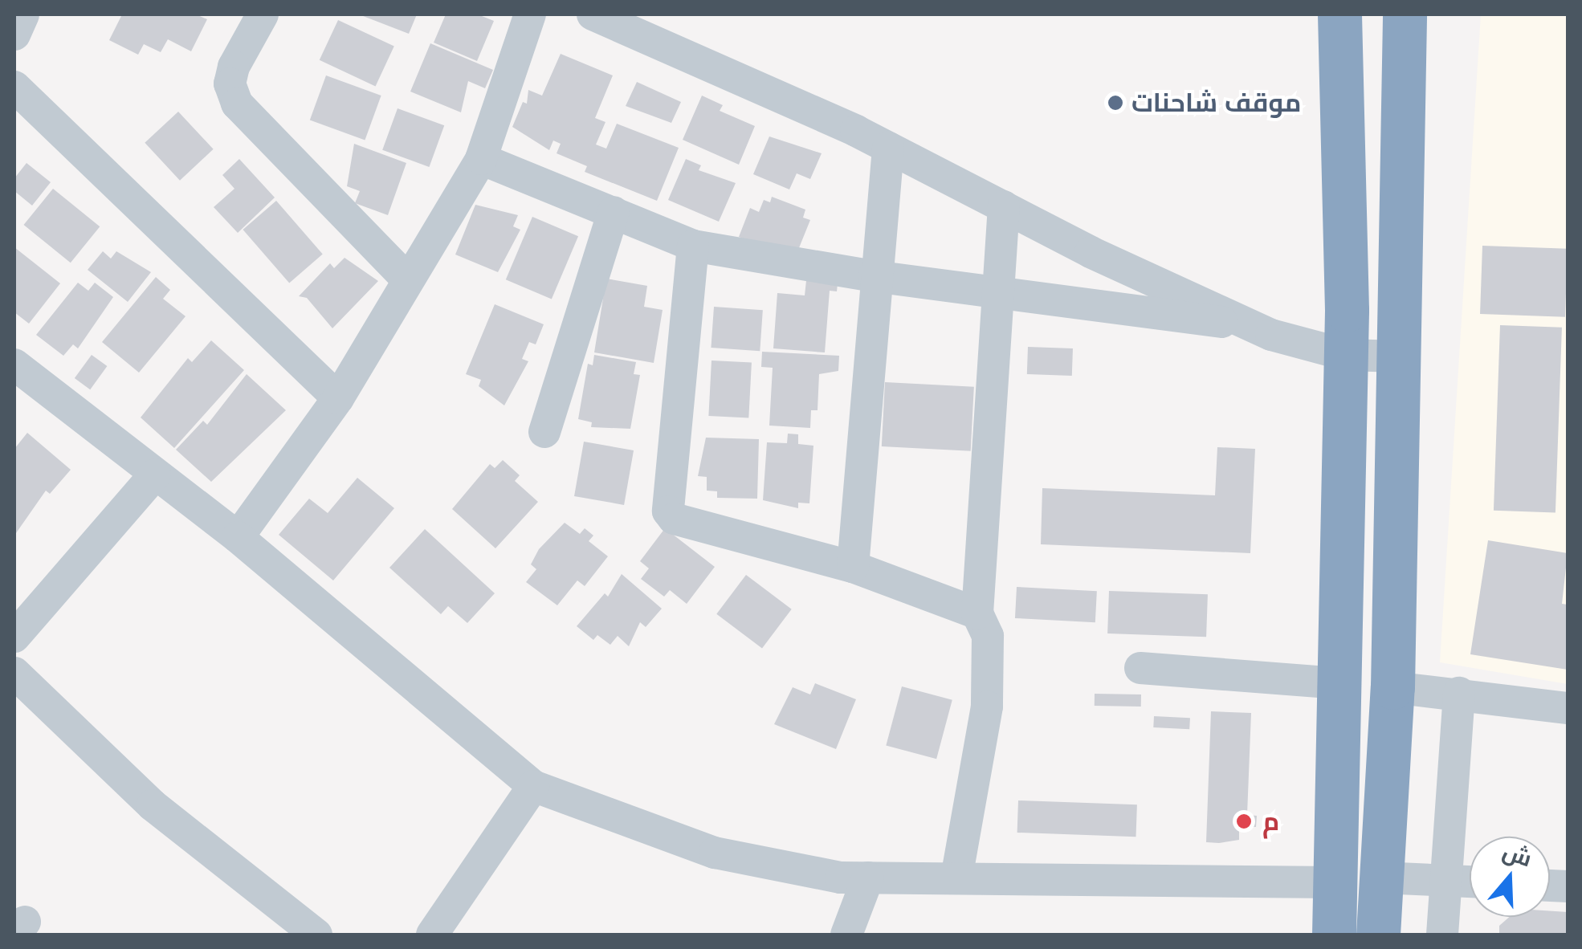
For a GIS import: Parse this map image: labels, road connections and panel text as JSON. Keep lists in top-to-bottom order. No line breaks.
{"places":["موقف شاحنات","م"],"north":"top"}
